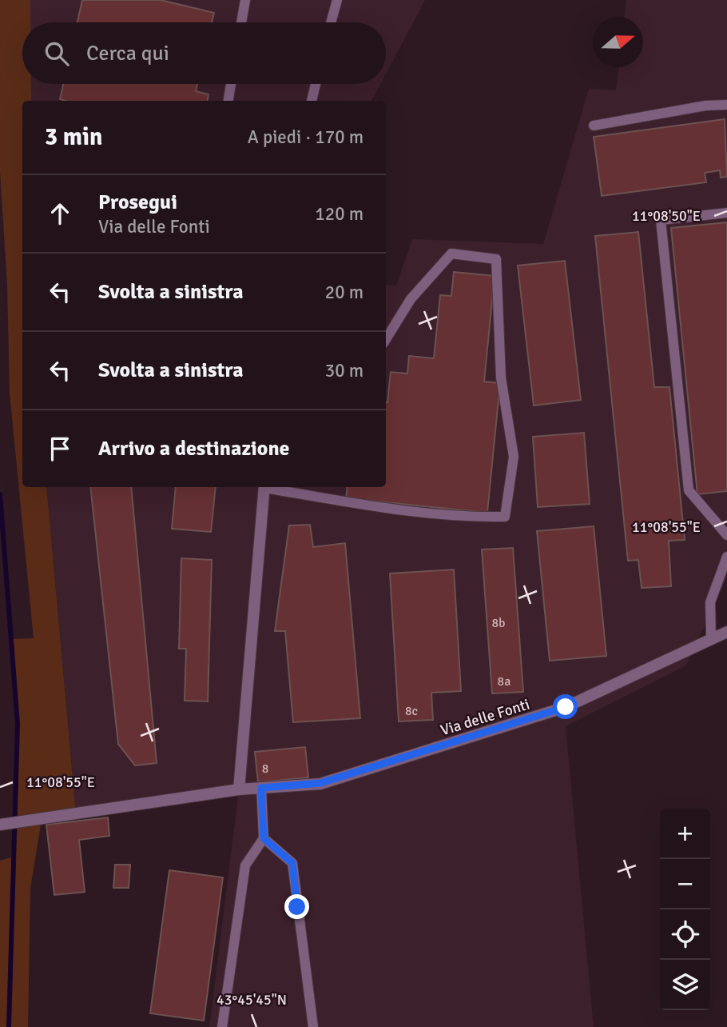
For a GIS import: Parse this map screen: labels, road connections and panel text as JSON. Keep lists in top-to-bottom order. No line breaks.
{"streets":{"street":["Via delle Fonti"]},"house_numbers":["8b","8a","8c","8"],"north":"right","page":{"search":"Cerca qui","heading":["3 min","A piedi · 170 m"],"list":[["Prosegui","Via delle Fonti","120 m"],["Svolta a sinistra","20 m"],["Svolta a sinistra","30 m"],"Arrivo a destinazione"],"map_buttons":["+","−"]},"coordinates":["11°08'50\"E","11°08'55\"E","43°45'45\"N"]}
